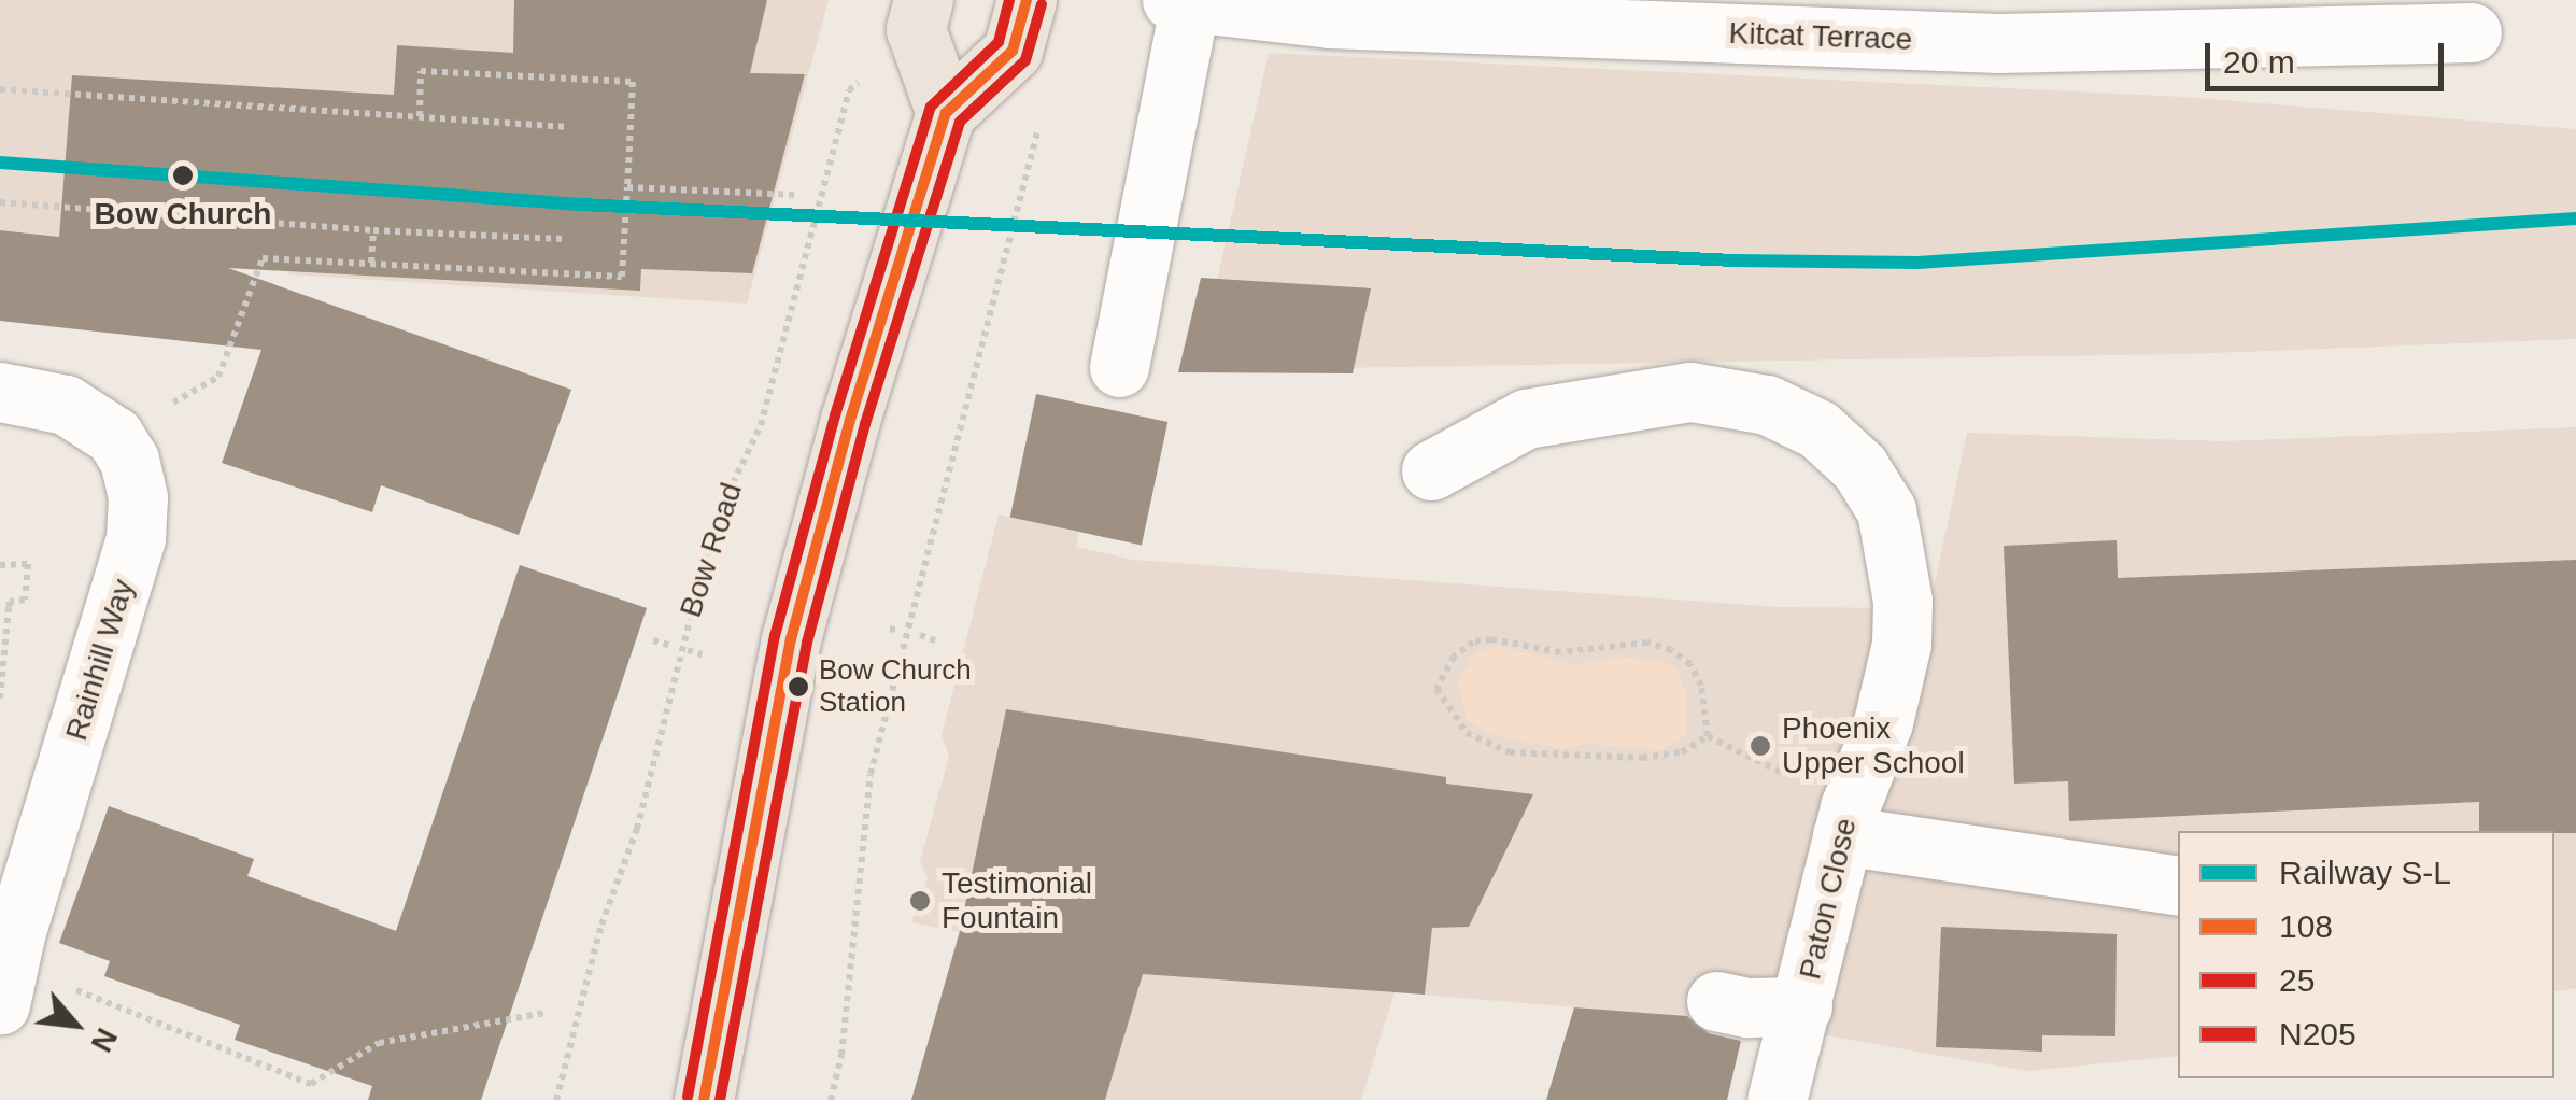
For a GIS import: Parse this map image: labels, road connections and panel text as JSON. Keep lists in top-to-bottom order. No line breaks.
{"streets":{"street":["Kitcat Terrace","Rainhill Way","Paton Close"],"path":["Bow Road"]},"places":["Bow Church","Bow Church Station","Phoenix Upper School","Testimonial Fountain"],"lines":["transit line 108","transit line N205","transit line 25","rail line S-L"],"legend":["Railway S-L","108","25","N205"],"scale_bar":"20 m","north":"bottom right"}
